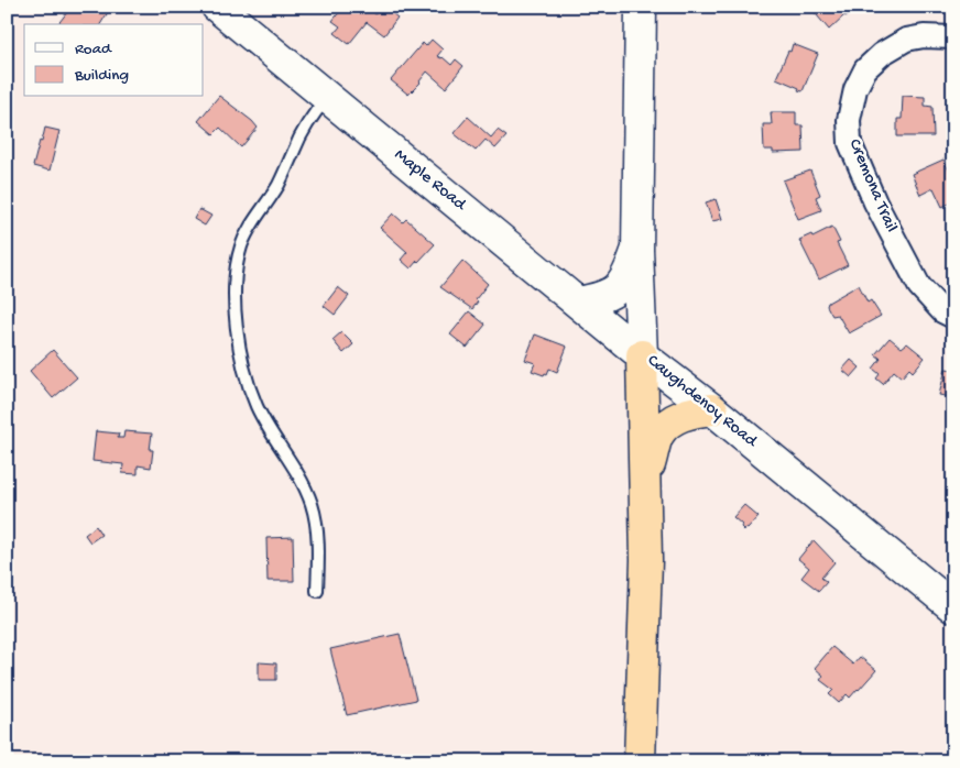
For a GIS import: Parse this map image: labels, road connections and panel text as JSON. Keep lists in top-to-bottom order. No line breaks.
{"streets":{"street":["Maple Road","Cremona Trail","Caughdenoy Road"]},"crossings":[["Maple Road","Caughdenoy Road"]],"legend":["Road","Building"]}
